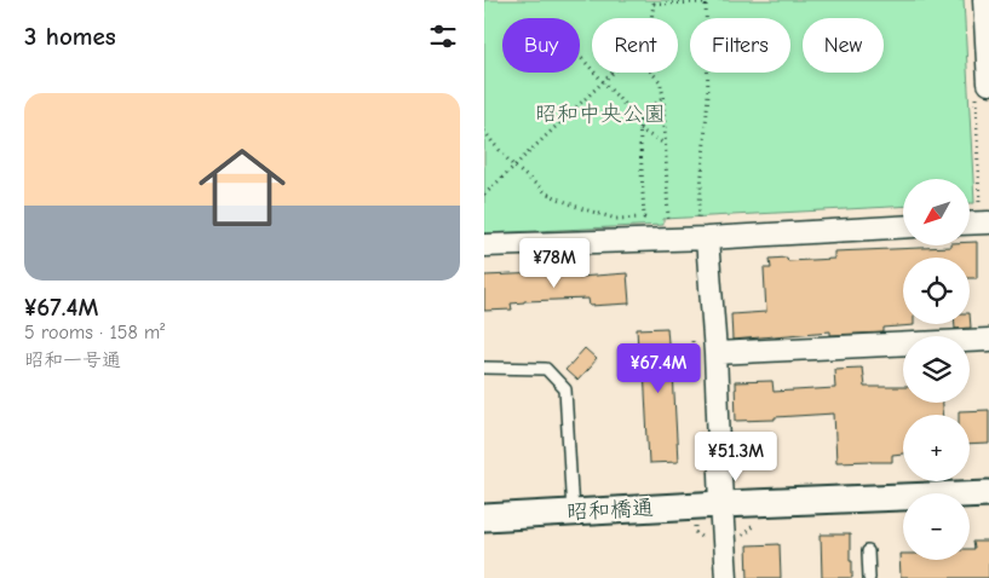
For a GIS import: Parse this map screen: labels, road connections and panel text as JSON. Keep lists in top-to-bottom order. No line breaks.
{"streets":{"street":["昭和橋通"]},"parks":["昭和中央公園"],"north":"bottom left","page":{"heading":"3 homes","chip":["Buy","Rent","Filters","New"],"list":[{"name":"¥67.4M","note":"5 rooms · 158 m² · 昭和一号通"}],"map_buttons":["+","−"],"price":["¥78M","¥67.4M","¥51.3M"]}}
